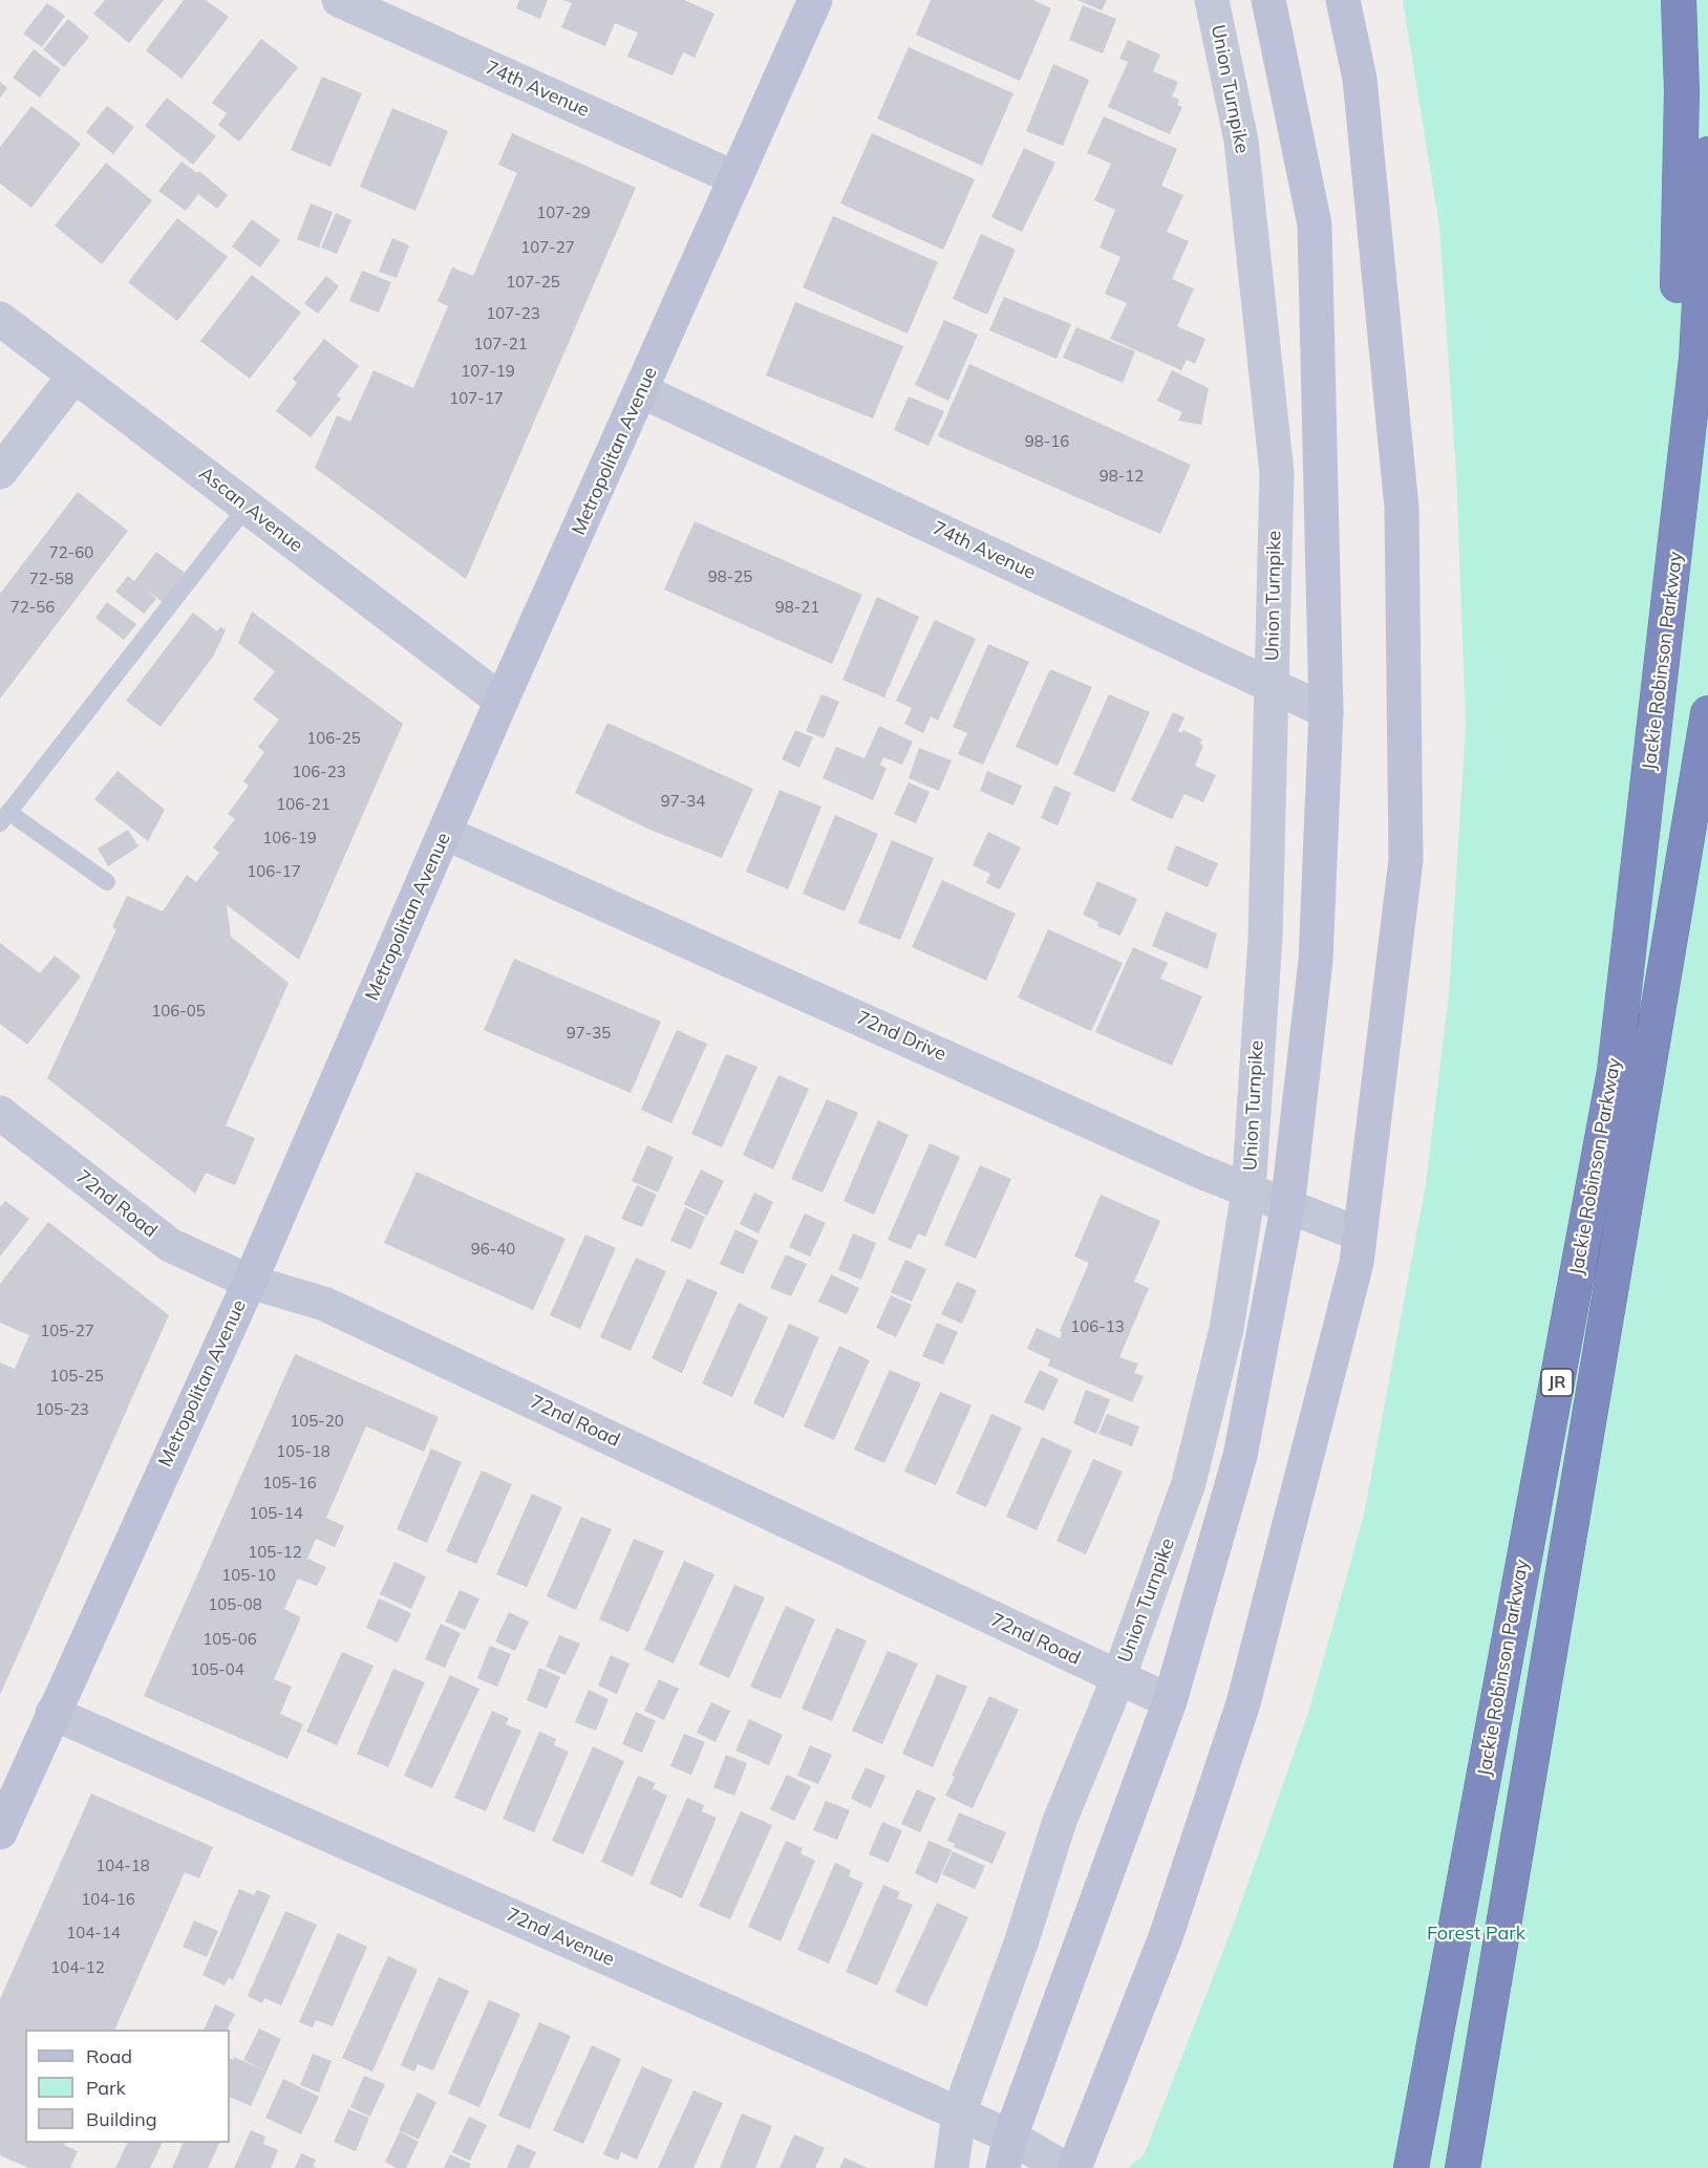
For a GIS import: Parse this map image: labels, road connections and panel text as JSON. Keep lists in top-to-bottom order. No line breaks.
{"streets":{"highway":["Jackie Robinson Parkway","JR"],"main road":["Metropolitan Avenue"],"street":["74th Avenue","Union Turnpike","Ascan Avenue","72nd Drive","72nd Road","72nd Avenue"]},"crossings":[["74th Avenue","Union Turnpike"],["74th Avenue","Metropolitan Avenue"],["Union Turnpike","72nd Drive"],["Union Turnpike","72nd Road"],["Union Turnpike","72nd Avenue"],["Metropolitan Avenue","Ascan Avenue"],["Metropolitan Avenue","72nd Drive"],["Metropolitan Avenue","72nd Road"],["Metropolitan Avenue","72nd Avenue"]],"parks":["Forest Park"],"house_numbers":["107-29","107-27","107-25","107-23","107-21","107-19","107-17","98-16","98-12","72-60","98-25","72-58","72-56","98-21","106-25","106-23","97-34","106-21","106-19","106-17","106-05","97-35","96-40","106-13","105-27","105-25","105-23","105-20","105-18","105-16","105-14","105-12","105-10","105-08","105-06","105-04","104-18","104-16","104-14","104-12"],"legend":["Road","Park","Building"]}
